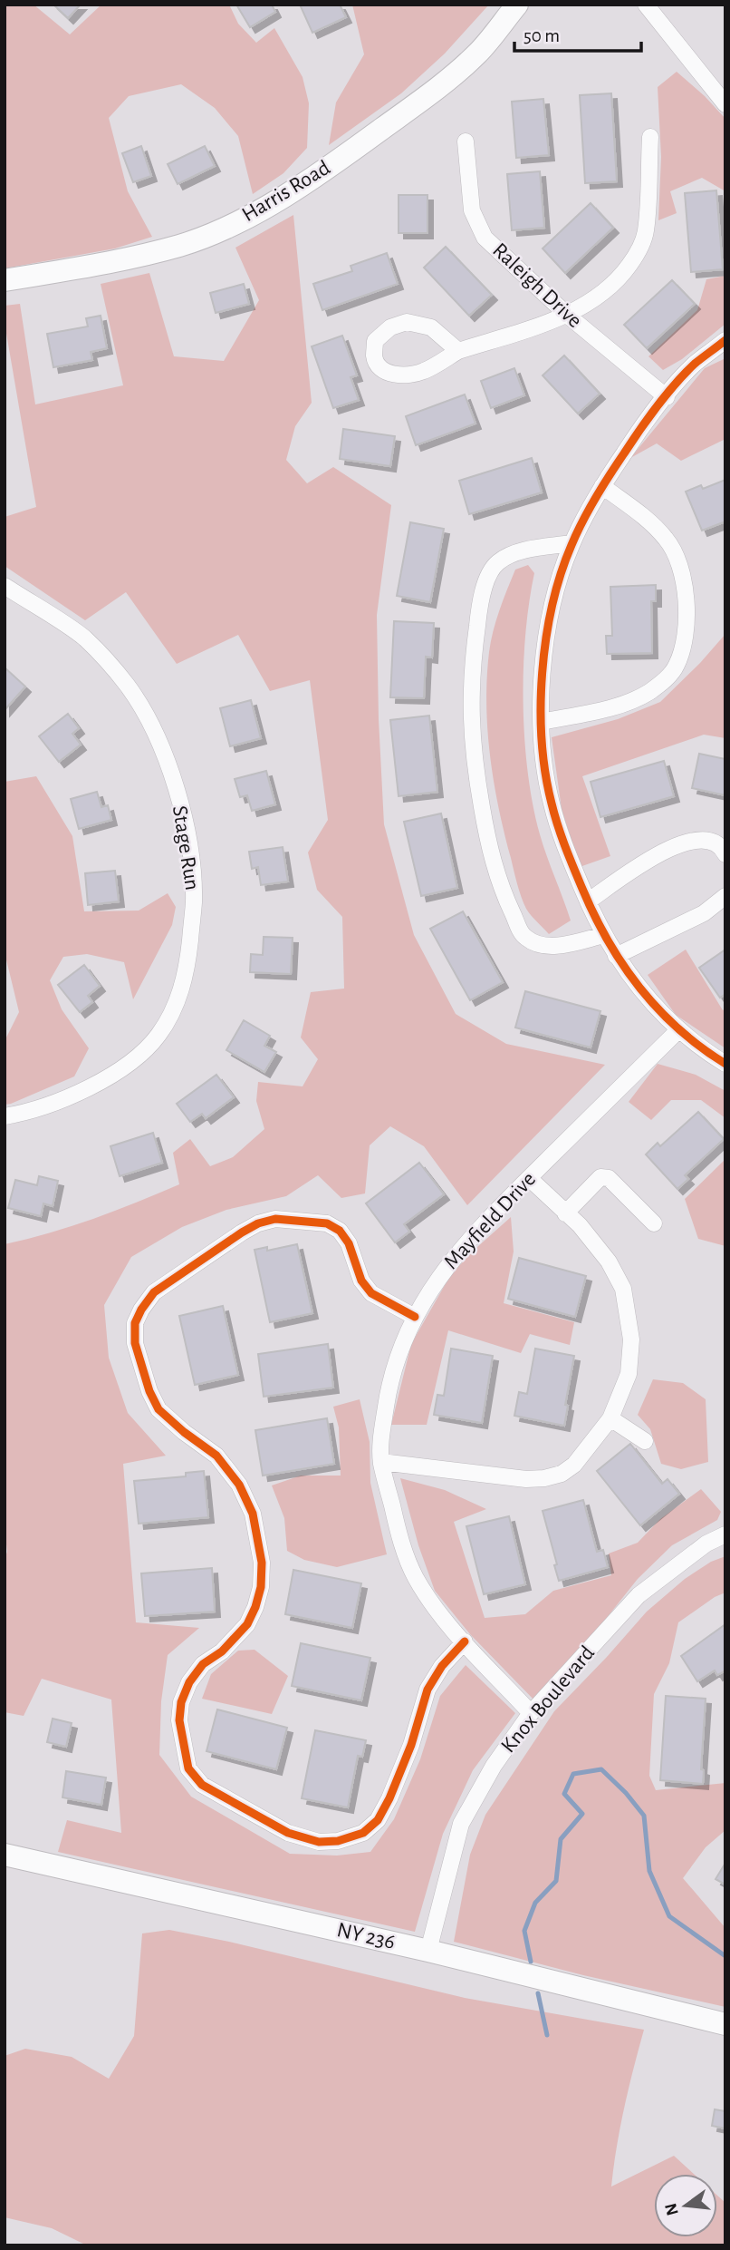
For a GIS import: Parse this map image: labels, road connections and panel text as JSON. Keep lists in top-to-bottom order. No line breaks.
{"streets":{"main road":["Harris Road","NY 236"],"street":["Raleigh Drive","Stage Run","Mayfield Drive","Knox Boulevard"]},"crossings":[["Mayfield Drive","Knox Boulevard"],["Knox Boulevard","NY 236"]],"scale_bar":"50 m","north":"left"}
